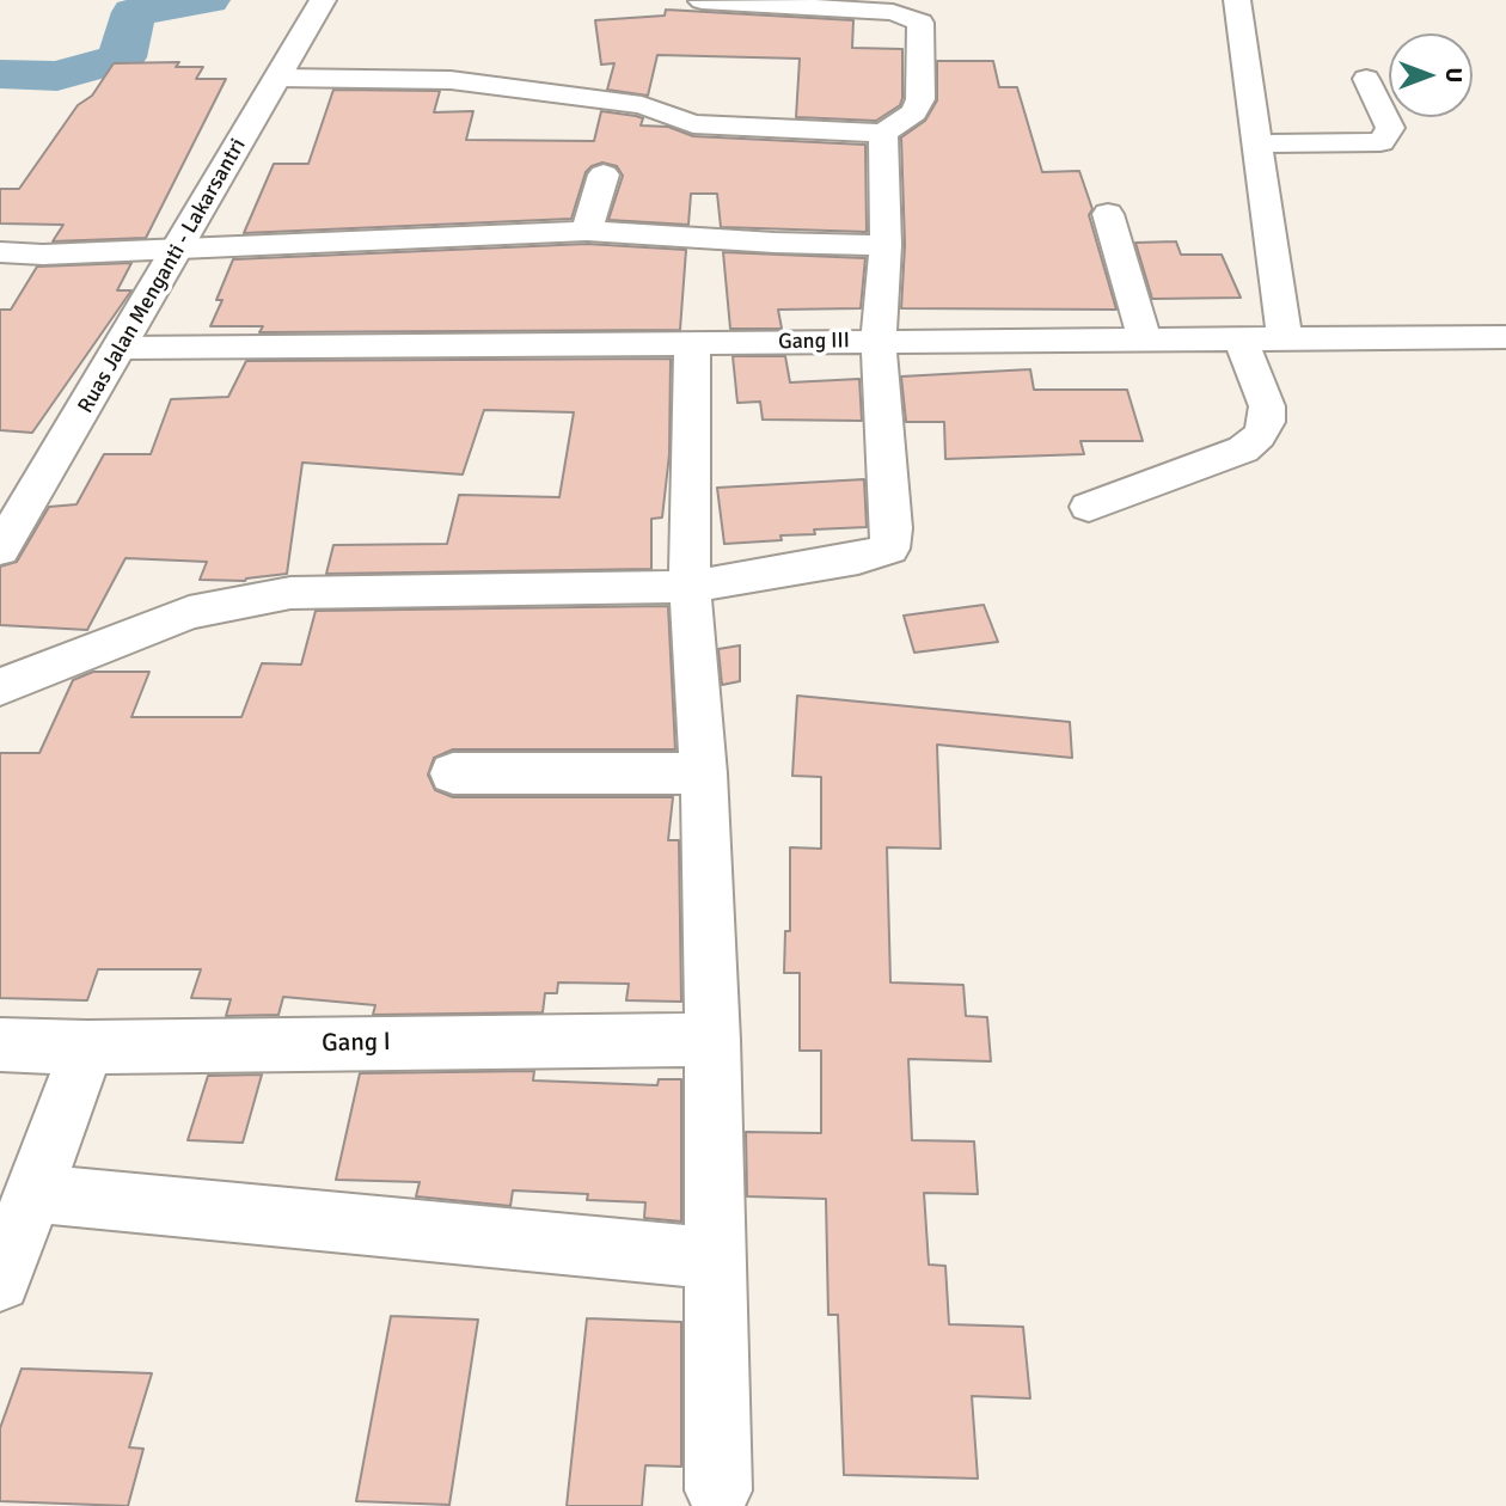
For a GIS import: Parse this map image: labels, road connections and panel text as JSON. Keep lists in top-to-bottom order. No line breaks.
{"streets":{"street":["Ruas Jalan Menganti - Lakarsantri","Gang III","Gang I"]},"crossings":[["Ruas Jalan Menganti - Lakarsantri","Gang III"]],"north":"right"}
